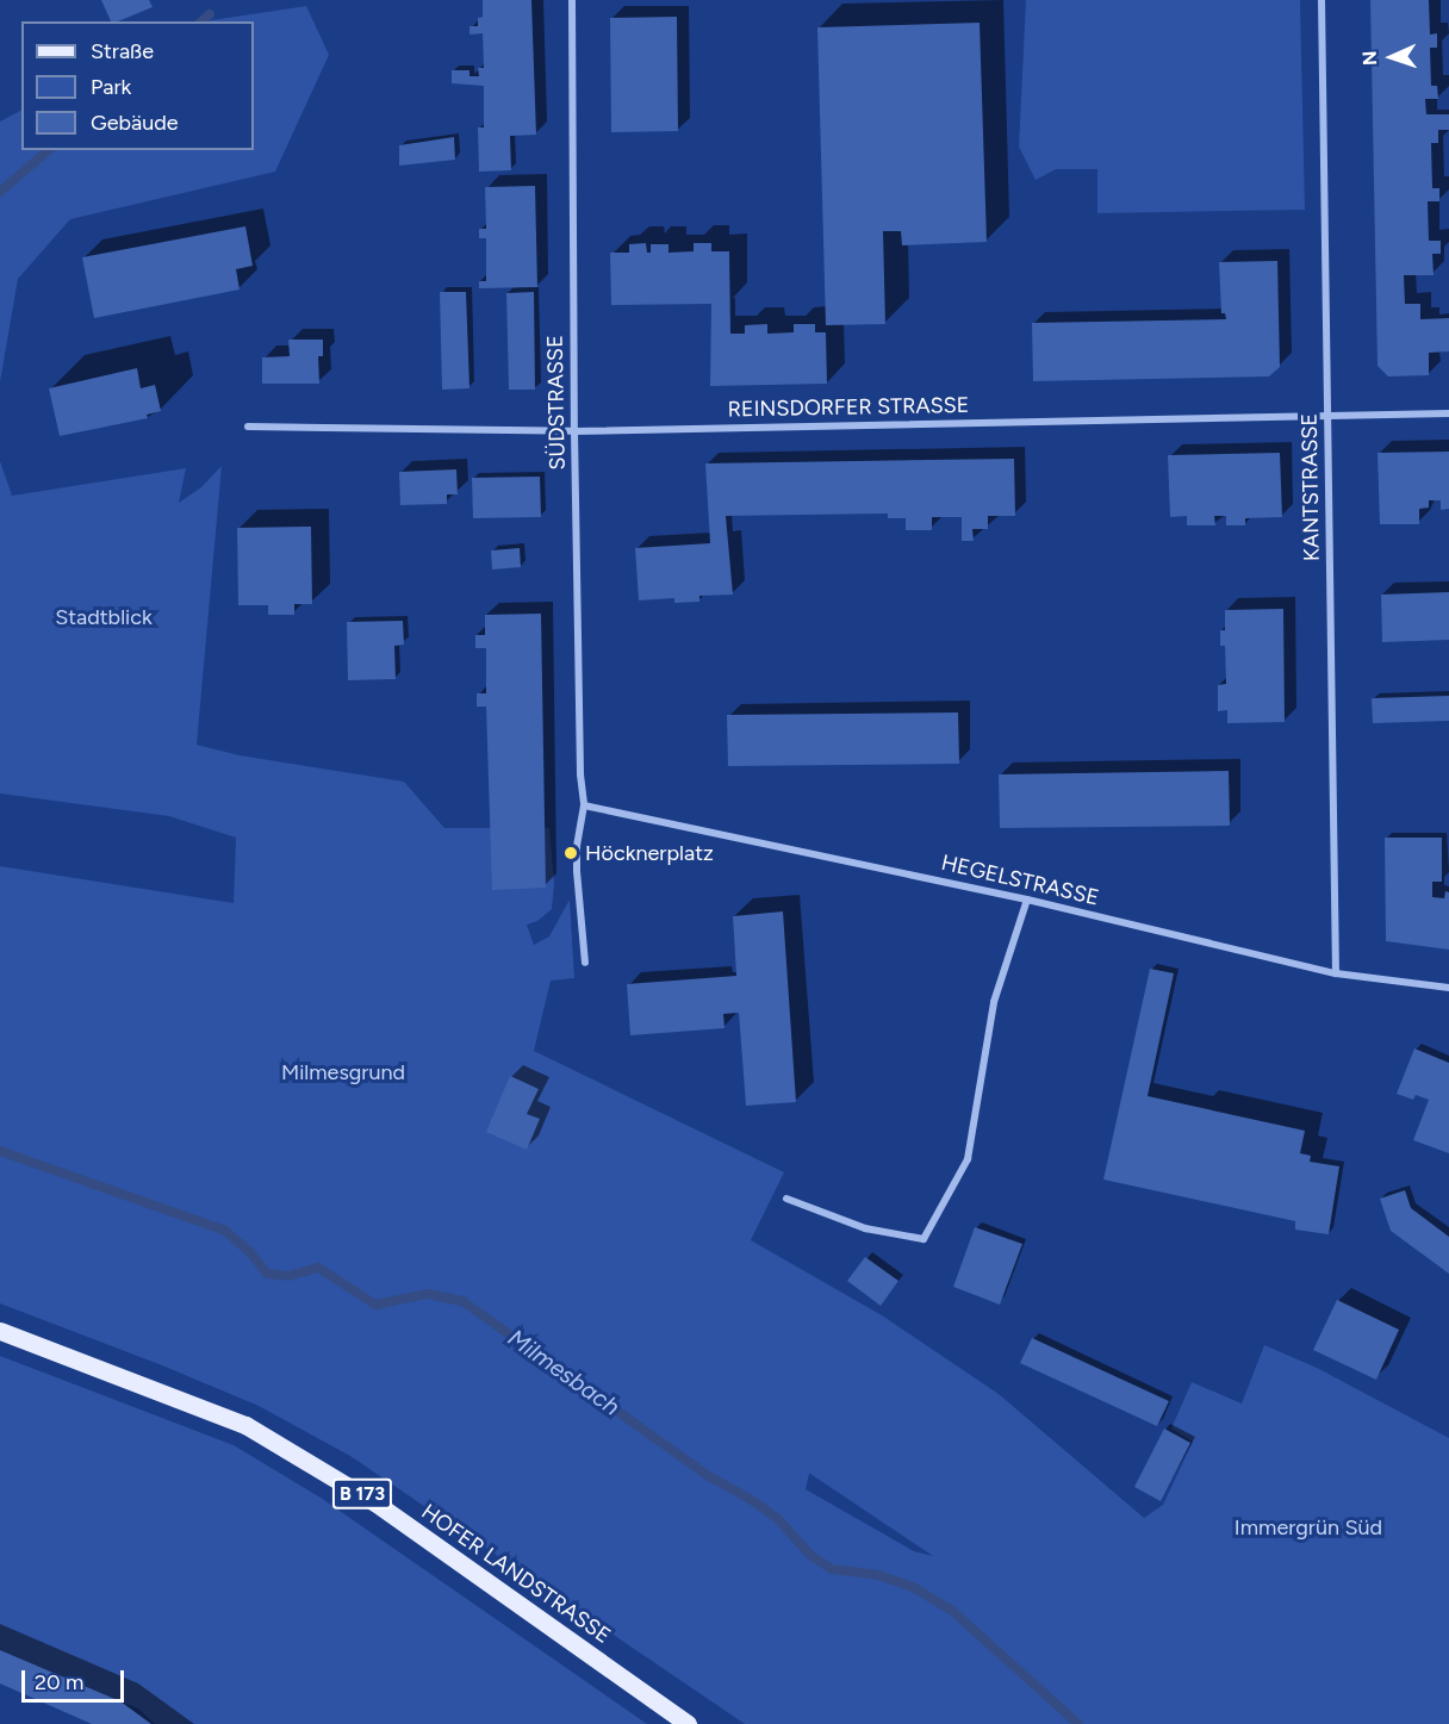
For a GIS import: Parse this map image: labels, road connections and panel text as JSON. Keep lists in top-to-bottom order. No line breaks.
{"streets":{"main road":["B 173","HOFER LANDSTRASSE"],"street":["SÜDSTRASSE","REINSDORFER STRASSE","KANTSTRASSE","HEGELSTRASSE"]},"crossings":[["SÜDSTRASSE","REINSDORFER STRASSE"],["SÜDSTRASSE","HEGELSTRASSE"],["REINSDORFER STRASSE","KANTSTRASSE"],["KANTSTRASSE","HEGELSTRASSE"]],"water":["Milmesbach"],"parks":["Stadtblick","Milmesgrund","Immergrün Süd"],"places":["Höcknerplatz"],"legend":["Straße","Park","Gebäude"],"scale_bar":"20 m","north":"left"}
